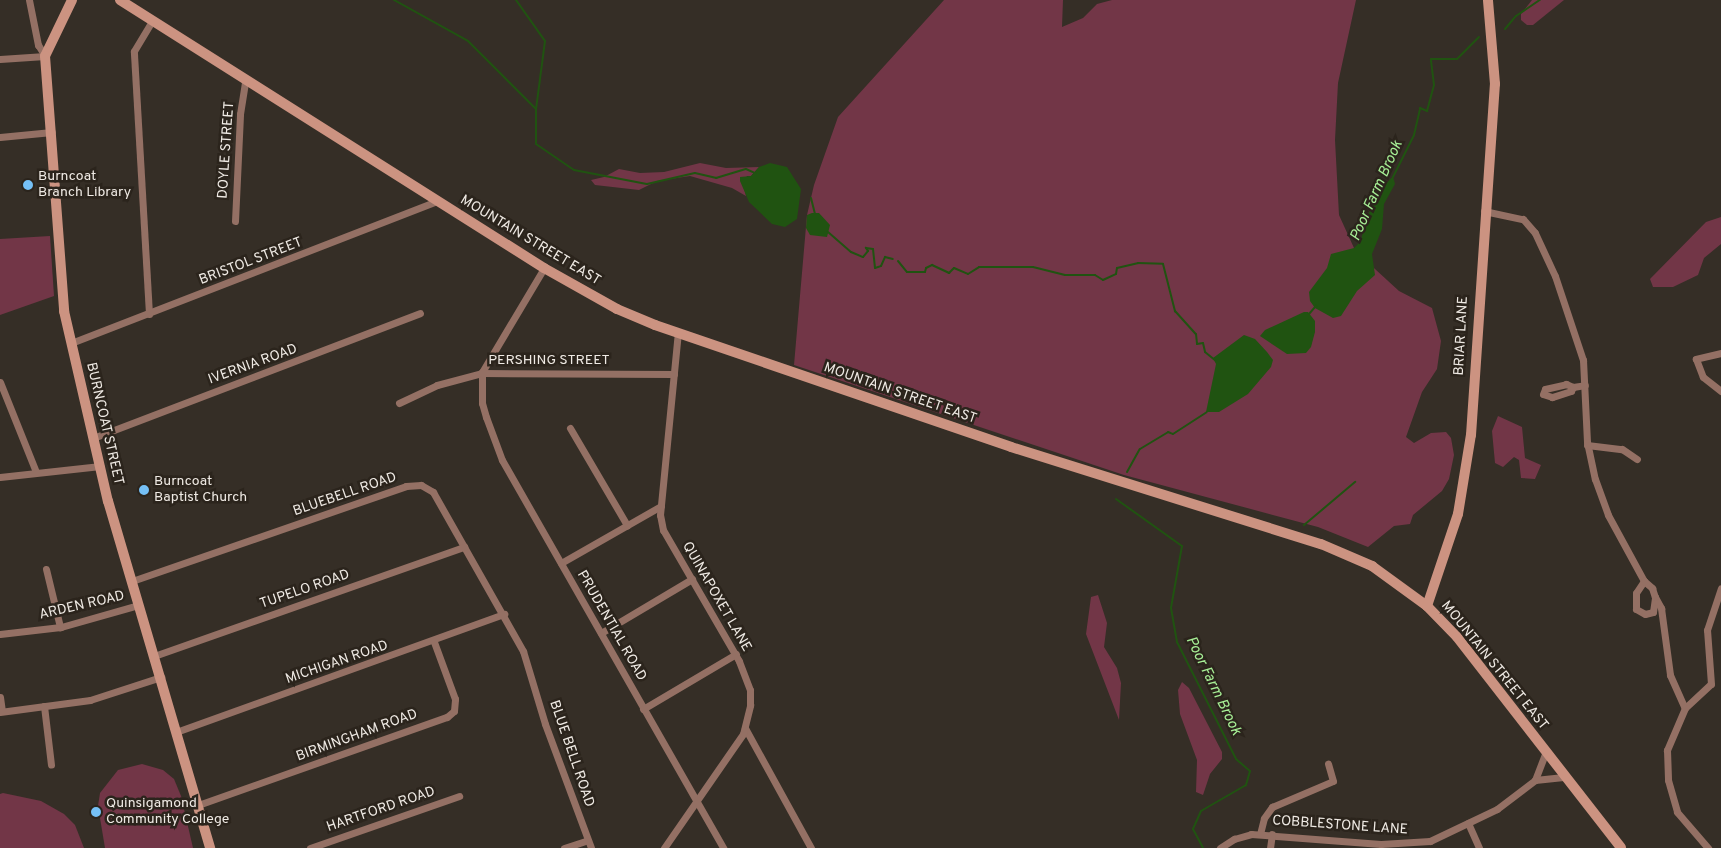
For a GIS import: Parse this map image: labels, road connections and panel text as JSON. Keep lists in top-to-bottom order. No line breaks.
{"streets":{"main road":["MOUNTAIN STREET EAST","BRIAR LANE","BURNCOAT STREET"],"street":["DOYLE STREET","BRISTOL STREET","PERSHING STREET","IVERNIA ROAD","BLUEBELL ROAD","TUPELO ROAD","QUINAPOXET LANE","ARDEN ROAD","PRUDENTIAL ROAD","MICHIGAN ROAD","BIRMINGHAM ROAD","BLUE BELL ROAD","HARTFORD ROAD","COBBLESTONE LANE"]},"crossings":[["DOYLE STREET","MOUNTAIN STREET EAST"],["MOUNTAIN STREET EAST","BRISTOL STREET"],["MOUNTAIN STREET EAST","BRIAR LANE"],["MOUNTAIN STREET EAST","QUINAPOXET LANE"],["BRISTOL STREET","BURNCOAT STREET"],["PERSHING STREET","QUINAPOXET LANE"],["PERSHING STREET","PRUDENTIAL ROAD"],["IVERNIA ROAD","BURNCOAT STREET"],["BURNCOAT STREET","BLUEBELL ROAD"],["BURNCOAT STREET","TUPELO ROAD"],["BURNCOAT STREET","ARDEN ROAD"],["BURNCOAT STREET","MICHIGAN ROAD"],["BURNCOAT STREET","BIRMINGHAM ROAD"],["BLUEBELL ROAD","TUPELO ROAD"],["BLUEBELL ROAD","MICHIGAN ROAD"],["BLUEBELL ROAD","BLUE BELL ROAD"],["QUINAPOXET LANE","PRUDENTIAL ROAD"],["MICHIGAN ROAD","BIRMINGHAM ROAD"]],"water":["Poor Farm Brook"],"places":["Burncoat Branch Library","Burncoat Baptist Church","Quinsigamond Community College"]}
